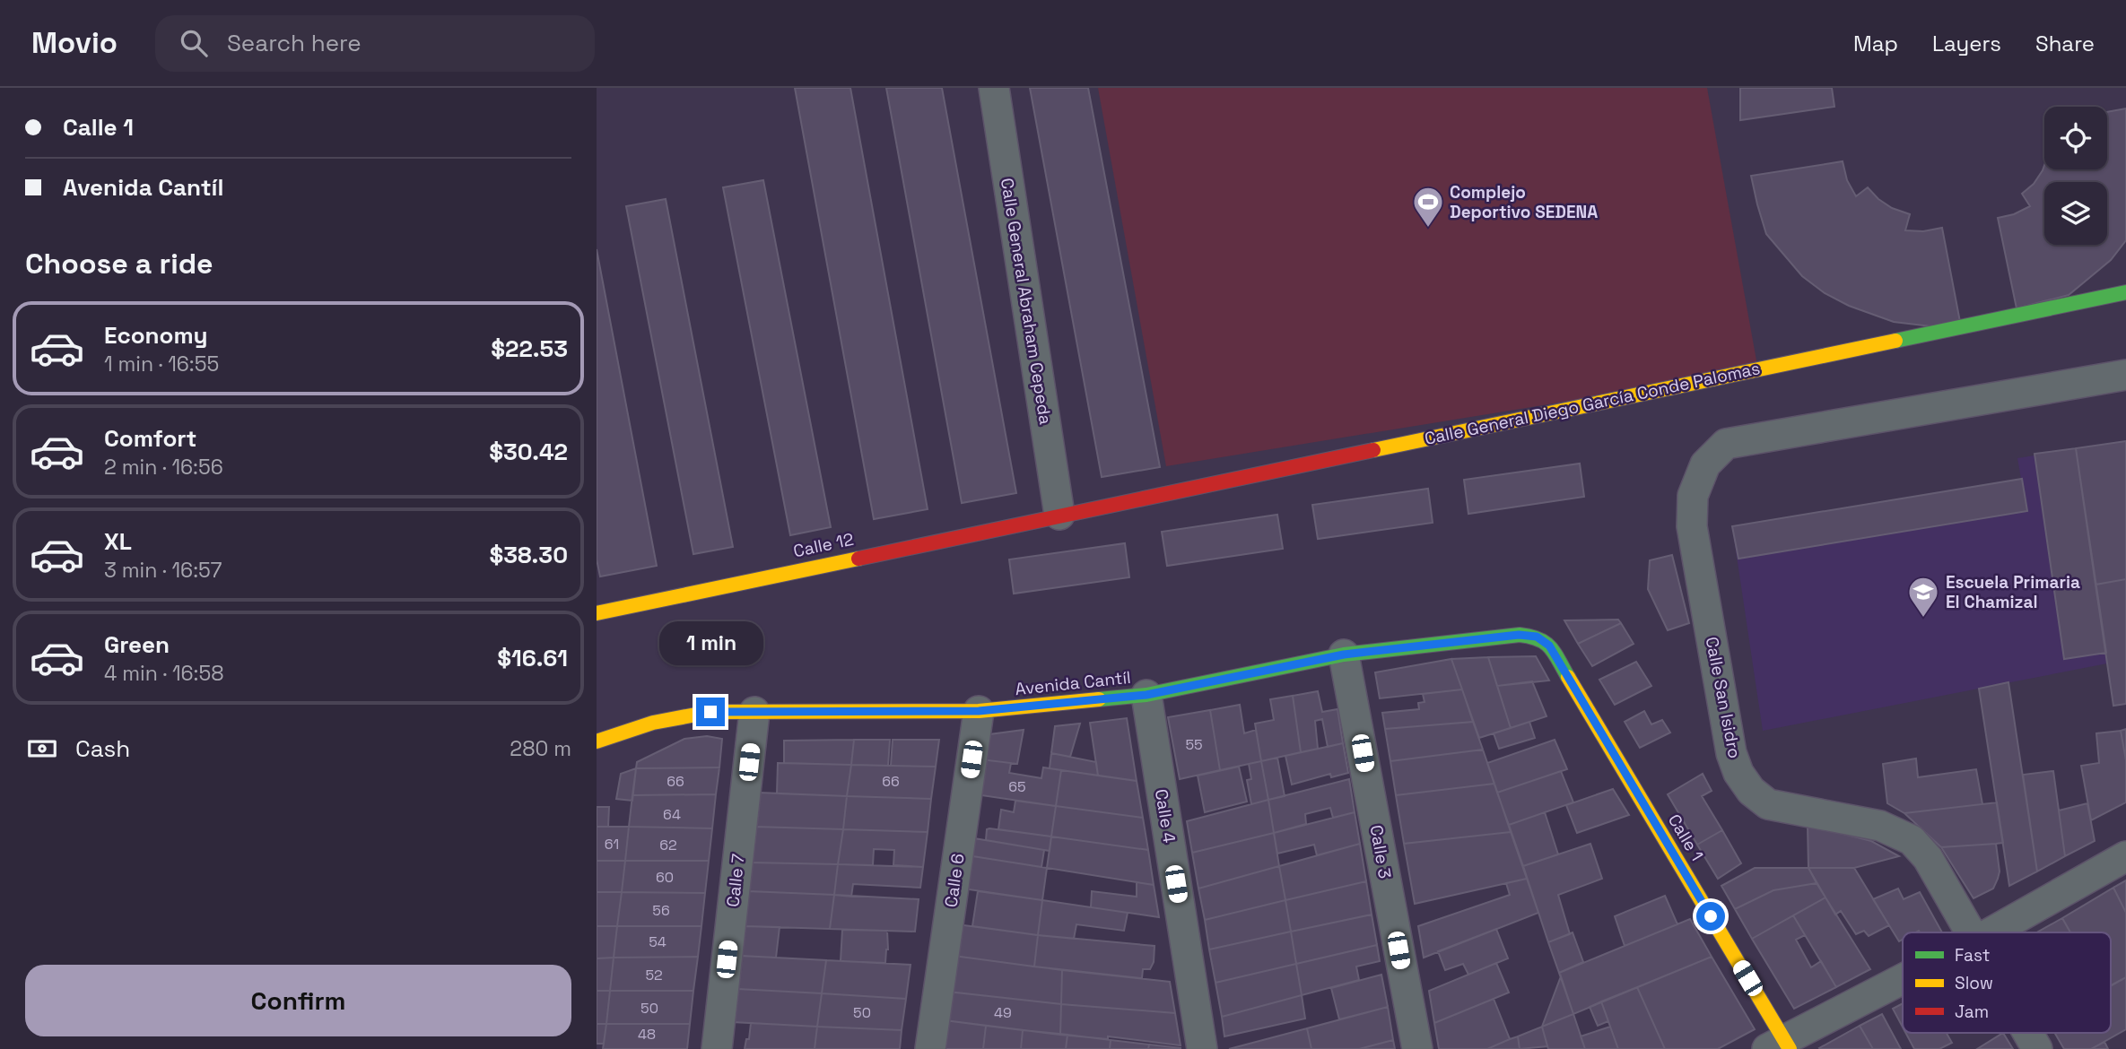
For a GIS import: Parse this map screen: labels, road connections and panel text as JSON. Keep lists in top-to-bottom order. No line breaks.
{"streets":{"street":["Calle General Abraham Cepeda","Calle General Diego García Conde Palomas","Calle 12","Avenida Cantíl","Calle San Isidro","Calle 4","Calle 1","Calle 3","Calle 7","Calle 6"]},"crossings":[["Calle General Abraham Cepeda","Calle General Diego García Conde Palomas"],["Calle General Abraham Cepeda","Calle 12"],["Calle General Diego García Conde Palomas","Calle 12"],["Avenida Cantíl","Calle 4"],["Avenida Cantíl","Calle 1"],["Avenida Cantíl","Calle 3"],["Avenida Cantíl","Calle 7"],["Avenida Cantíl","Calle 6"]],"places":{"sports":["Complejo Deportivo SEDENA"],"school or university":["Escuela Primaria El Chamizal"]},"house_numbers":["55","66","66","65","64","61","62","60","56","54","52","50","50","49","48"],"legend":["Fast","Slow","Jam"],"page":{"header":"Movio","search":"Search here","nav":["Map","Layers","Share"],"banner":["Calle 1","Avenida Cantíl"],"heading":"Choose a ride","list":[{"name":"Economy","note":"1 min · 16:55","value":"$22.53"},{"name":"Comfort","note":"2 min · 16:56","value":"$30.42"},{"name":"XL","note":"3 min · 16:57","value":"$38.30"},{"name":"Green","note":"4 min · 16:58","value":"$16.61"}],"bubble":"1 min","pay":["Cash","280 m"],"buttons":"Confirm"}}
